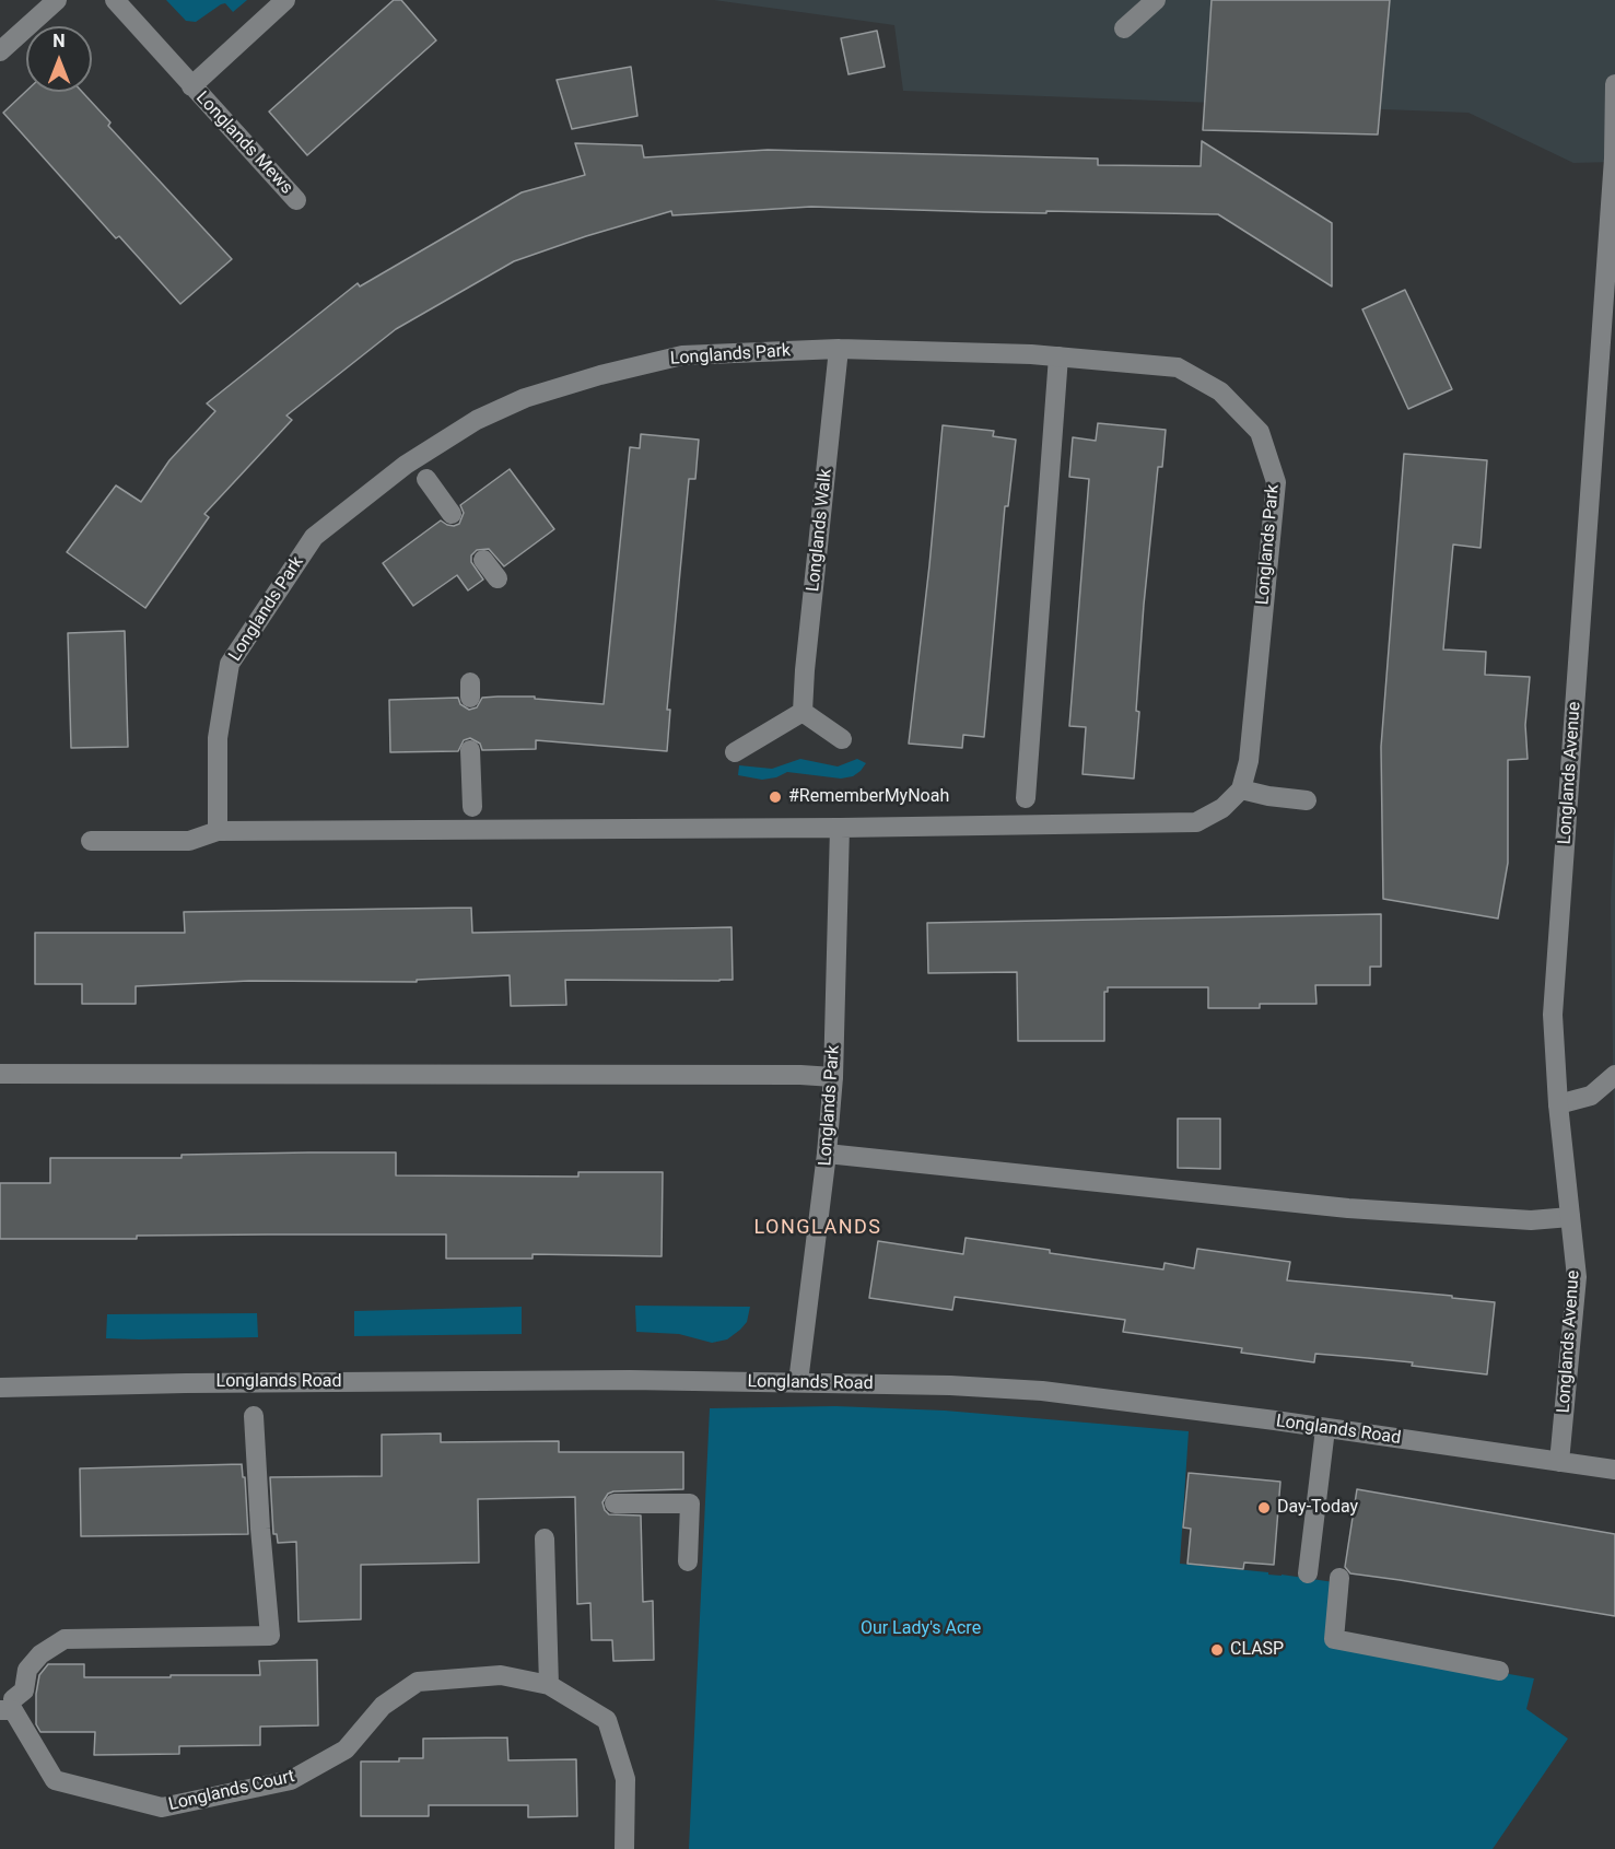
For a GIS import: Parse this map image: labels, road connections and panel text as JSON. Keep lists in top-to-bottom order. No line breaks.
{"streets":{"street":["Longlands Mews","Longlands Park","Longlands Walk","Longlands Avenue","Longlands Road","Longlands Court"]},"crossings":[["Longlands Park","Longlands Walk"],["Longlands Park","Longlands Road"],["Longlands Avenue","Longlands Road"]],"districts":["LONGLANDS"],"parks":["Our Lady's Acre"],"places":["#RememberMyNoah","Day-Today","CLASP"],"north":"top"}
